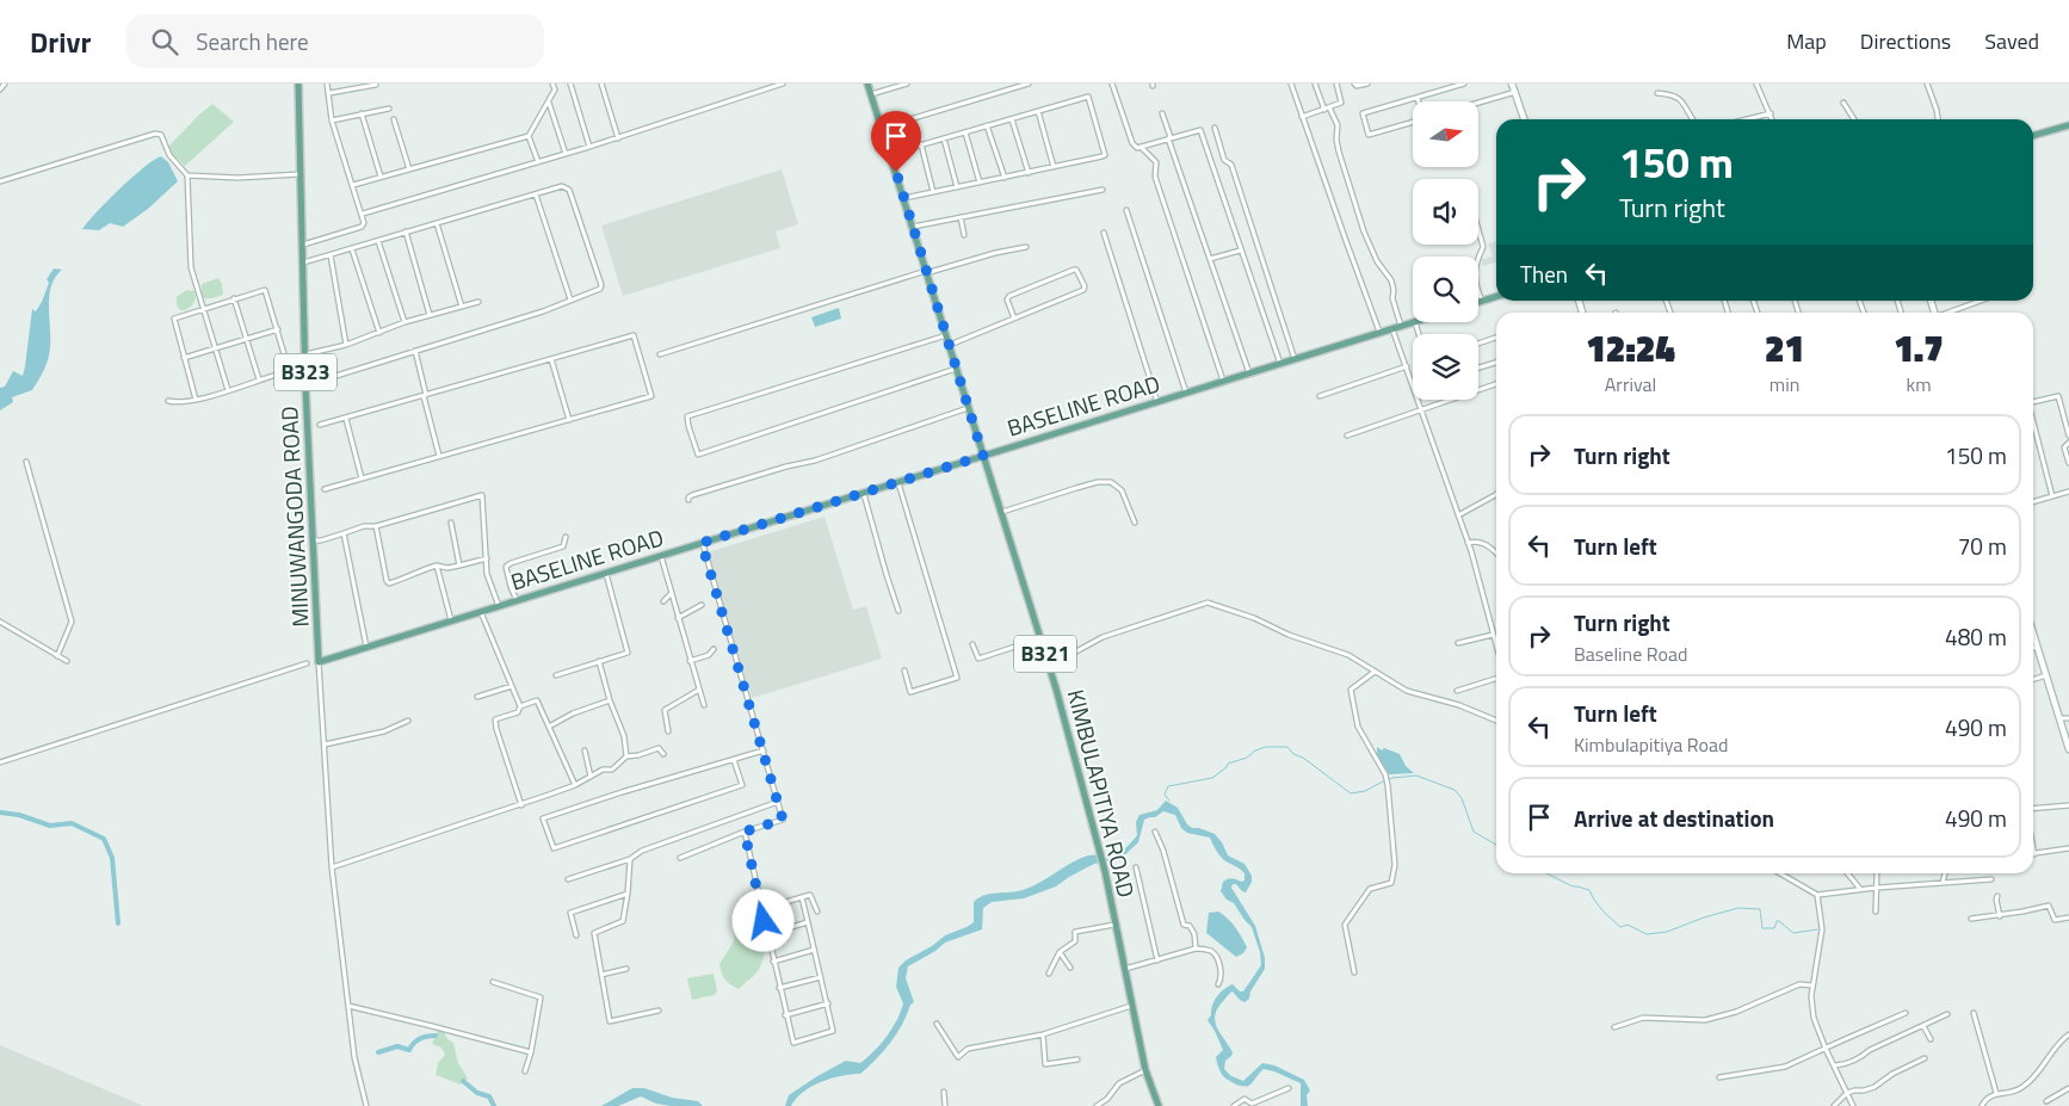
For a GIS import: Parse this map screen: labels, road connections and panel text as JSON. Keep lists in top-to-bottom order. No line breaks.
{"streets":{"main road":["B323","BASELINE ROAD","MINUWANGODA ROAD","B321","KIMBULAPITIYA ROAD"]},"crossings":[["BASELINE ROAD","MINUWANGODA ROAD"],["BASELINE ROAD","KIMBULAPITIYA ROAD"]],"north":"right","page":{"header":"Drivr","search":"Search here","nav":["Map","Directions","Saved"],"turn":["150 m","Turn right"],"then":"Then","eta":["12:24","Arrival","21","min","1.7","km"],"list":[{"name":"Turn right","value":"150 m"},{"name":"Turn left","value":"70 m"},{"name":"Turn right","note":"Baseline Road","value":"480 m"},{"name":"Turn left","note":"Kimbulapitiya Road","value":"490 m"},{"name":"Arrive at destination","value":"490 m"}]}}
